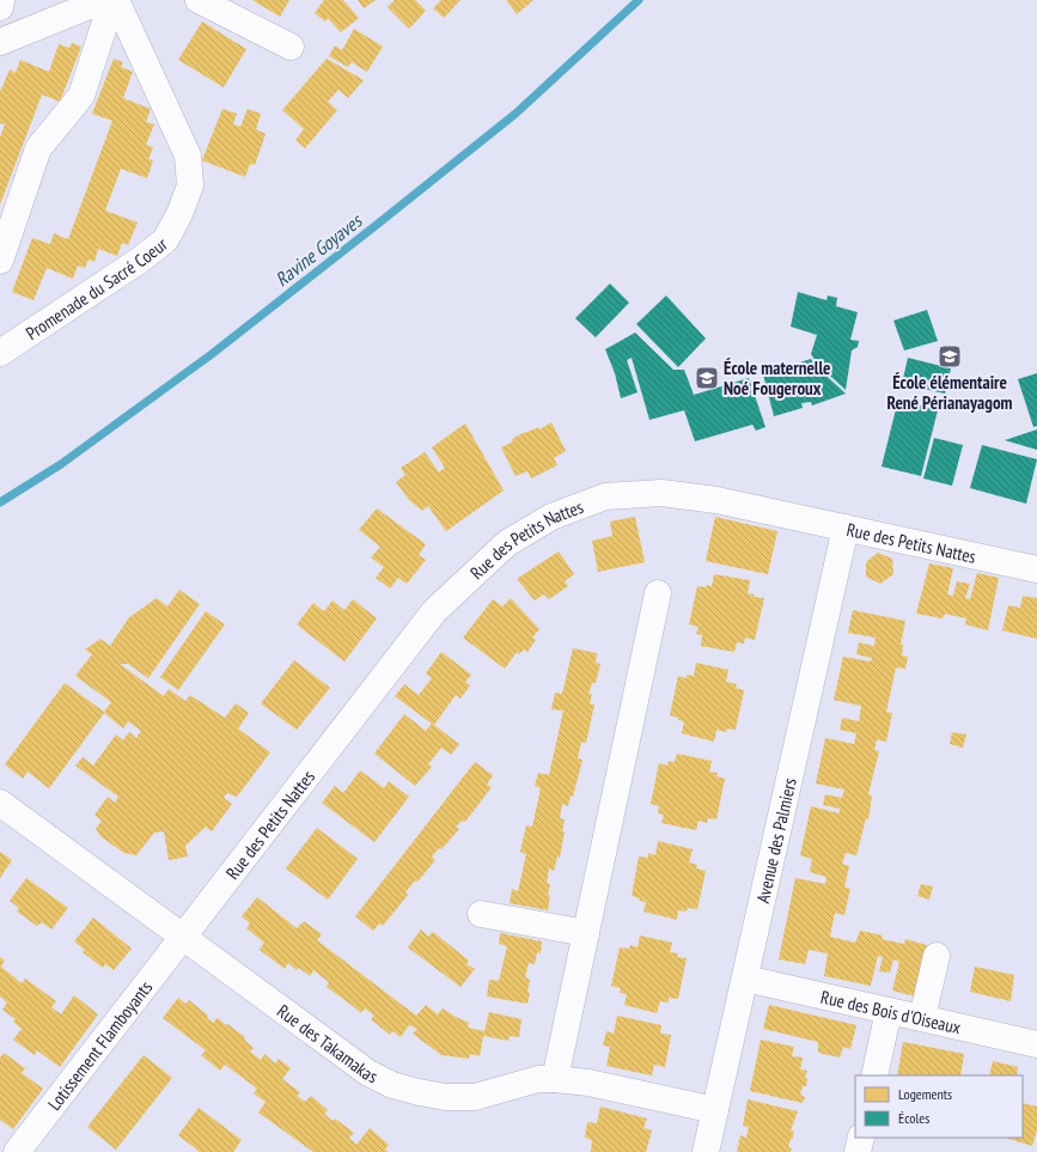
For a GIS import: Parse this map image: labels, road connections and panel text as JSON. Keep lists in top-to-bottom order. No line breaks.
{"streets":{"street":["Promenade du Sacré Coeur","Rue des Petits Nattes","Avenue des Palmiers","Rue des Bois d'Oiseaux","Rue des Takamakas","Lotissement Flamboyants"]},"crossings":[["Rue des Petits Nattes","Avenue des Palmiers"],["Rue des Petits Nattes","Rue des Takamakas"],["Rue des Petits Nattes","Lotissement Flamboyants"],["Avenue des Palmiers","Rue des Bois d'Oiseaux"],["Avenue des Palmiers","Rue des Takamakas"],["Rue des Takamakas","Lotissement Flamboyants"]],"water":["Ravine Goyaves"],"places":{"school or university":["École élémentaire René Périanayagom","École maternelle Noé Fougeroux"]},"legend":["Logements","Écoles"]}
